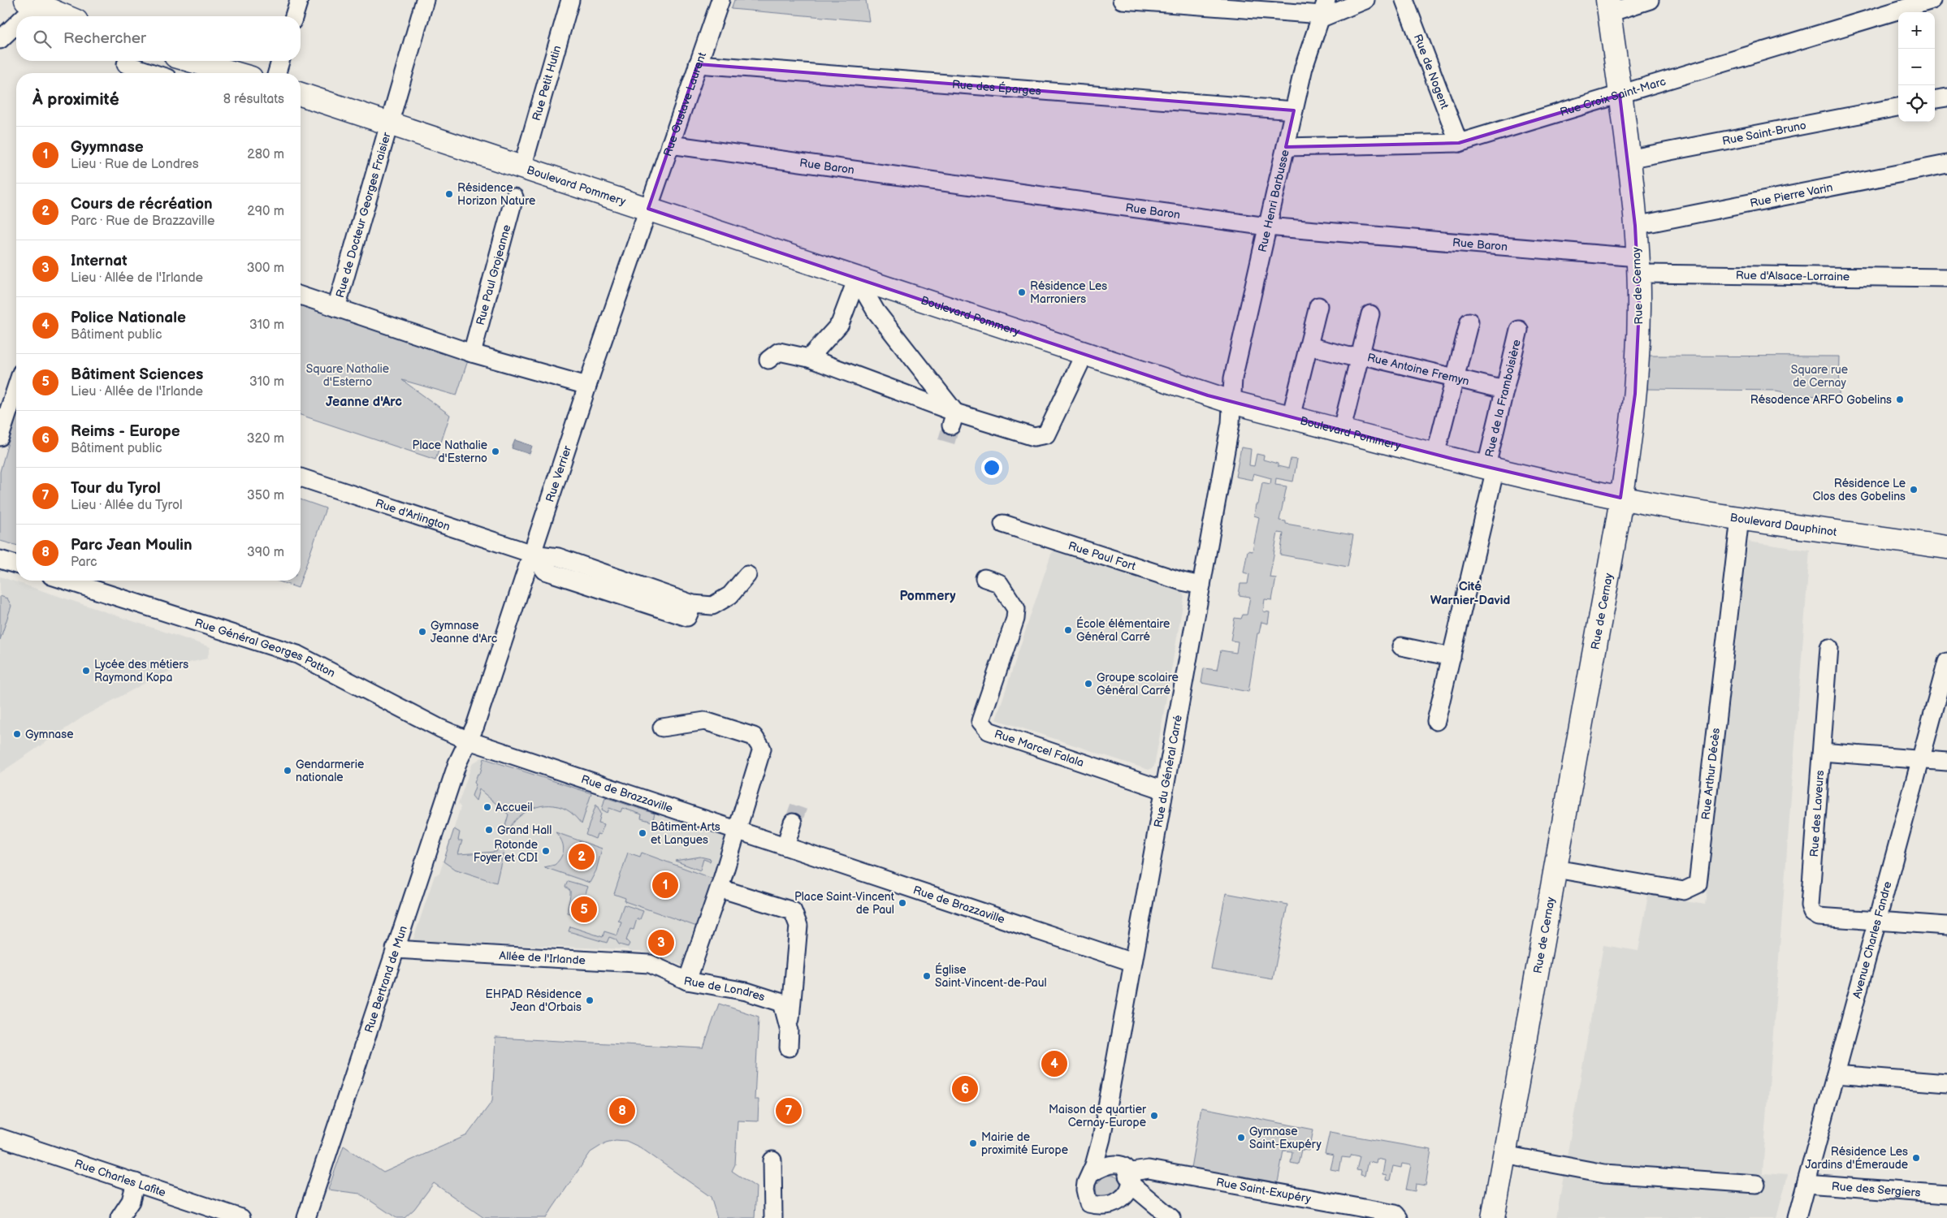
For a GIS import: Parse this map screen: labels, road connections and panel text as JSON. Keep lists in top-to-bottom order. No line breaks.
{"streets":{"main road":["Boulevard Pommery","Rue de Cernay","Boulevard Dauphinot"],"street":["Rue de Nogent","Rue Petit Hutin","Rue des Éparges","Rue Croix Saint-Marc","Rue Gustave Laurent","Rue Saint-Bruno","Rue Baron","Rue Pierre Varin","Rue Henri Barbusse","Rue de Docteur Georges Fraisier","Rue Paul Grojeanne","Rue d'Alsace-Lorraine","Rue Antoine Fremyn","Rue de la Framboisière","Rue Verrier","Rue d'Arlington","Rue Paul Fort","Rue Général Georges Patton","Rue Marcel Falala","Rue du Général Carré","Rue Arthur Décès","Rue de Brazzaville","Rue des Laveurs","Avenue Charles Fandre","Allée de l'Irlande","Rue Bertrand de Mun","Rue de Londres","Rue Charles Lafite","Rue des Sergiers","Rue Saint-Exupéry"]},"crossings":[["Rue de Nogent","Rue Croix Saint-Marc"],["Rue Petit Hutin","Boulevard Pommery"],["Rue des Éparges","Rue Gustave Laurent"],["Rue des Éparges","Rue Henri Barbusse"],["Rue Croix Saint-Marc","Rue Henri Barbusse"],["Rue Croix Saint-Marc","Rue de Cernay"],["Rue Gustave Laurent","Rue Baron"],["Rue Gustave Laurent","Boulevard Pommery"],["Rue Gustave Laurent","Rue Verrier"],["Rue Saint-Bruno","Rue de Cernay"],["Rue Baron","Rue Henri Barbusse"],["Rue Baron","Rue d'Alsace-Lorraine"],["Rue Baron","Rue de Cernay"],["Boulevard Pommery","Rue Henri Barbusse"],["Boulevard Pommery","Rue de Docteur Georges Fraisier"],["Boulevard Pommery","Rue de Cernay"],["Boulevard Pommery","Rue de la Framboisière"],["Boulevard Pommery","Rue Verrier"],["Boulevard Pommery","Boulevard Dauphinot"],["Boulevard Pommery","Rue du Général Carré"],["Rue Pierre Varin","Rue de Cernay"],["Rue Henri Barbusse","Rue du Général Carré"],["Rue d'Alsace-Lorraine","Rue de Cernay"],["Rue de Cernay","Boulevard Dauphinot"],["Rue de Cernay","Rue Arthur Décès"],["Rue Antoine Fremyn","Rue de la Framboisière"],["Rue Verrier","Rue d'Arlington"],["Rue Verrier","Rue Général Georges Patton"],["Rue Verrier","Rue de Brazzaville"],["Rue Verrier","Rue Bertrand de Mun"],["Boulevard Dauphinot","Rue Arthur Décès"],["Rue Paul Fort","Rue du Général Carré"],["Rue Général Georges Patton","Rue de Brazzaville"],["Rue Général Georges Patton","Rue Bertrand de Mun"],["Rue Marcel Falala","Rue du Général Carré"],["Rue du Général Carré","Rue de Brazzaville"],["Rue du Général Carré","Rue Saint-Exupéry"],["Rue de Brazzaville","Rue Bertrand de Mun"],["Rue de Brazzaville","Rue de Londres"],["Rue des Laveurs","Avenue Charles Fandre"],["Avenue Charles Fandre","Rue des Sergiers"],["Allée de l'Irlande","Rue Bertrand de Mun"],["Allée de l'Irlande","Rue de Londres"]],"districts":["Jeanne d'Arc","Cité Warnier-David","Pommery"],"parks":["Square Nathalie d'Esterno","Square rue de Cernay"],"places":["Résidence Horizon Nature","Résidence Les Marroniers","Résodence ARFO Gobelins","Place Nathalie d'Esterno","Résidence Le Clos des Gobelins","École élémentaire Général Carré","Gymnase Jeanne d'Arc","Lycée des métiers Raymond Kopa","Groupe scolaire Général Carré","Gymnase","Gendarmerie nationale","Accueil","Grand Hall","Bâtiment Arts et Langues","Rotonde Foyer et CDI","Place Saint-Vincent de Paul","Église Saint-Vincent-de-Paul","EHPAD Résidence Jean d'Orbais","Maison de quartier Cernay-Europe","Gymnase Saint-Exupéry","Mairie de proximité Europe","Résidence Les Jardins d'Émeraude"],"page":{"map_buttons":["+","−"],"search":"Rechercher","heading":["À proximité","8 résultats"],"list":[{"mark":"1","name":"Gyymnase","note":"Lieu · Rue de Londres","value":"280 m"},{"mark":"2","name":"Cours de récréation","note":"Parc · Rue de Brazzaville","value":"290 m"},{"mark":"3","name":"Internat","note":"Lieu · Allée de l'Irlande","value":"300 m"},{"mark":"4","name":"Police Nationale","note":"Bâtiment public","value":"310 m"},{"mark":"5","name":"Bâtiment Sciences","note":"Lieu · Allée de l'Irlande","value":"310 m"},{"mark":"6","name":"Reims - Europe","note":"Bâtiment public","value":"320 m"},{"mark":"7","name":"Tour du Tyrol","note":"Lieu · Allée du Tyrol","value":"350 m"},{"mark":"8","name":"Parc Jean Moulin","note":"Parc","value":"390 m"}],"pins":["2","1","5","3","4","6","7","8"]}}
